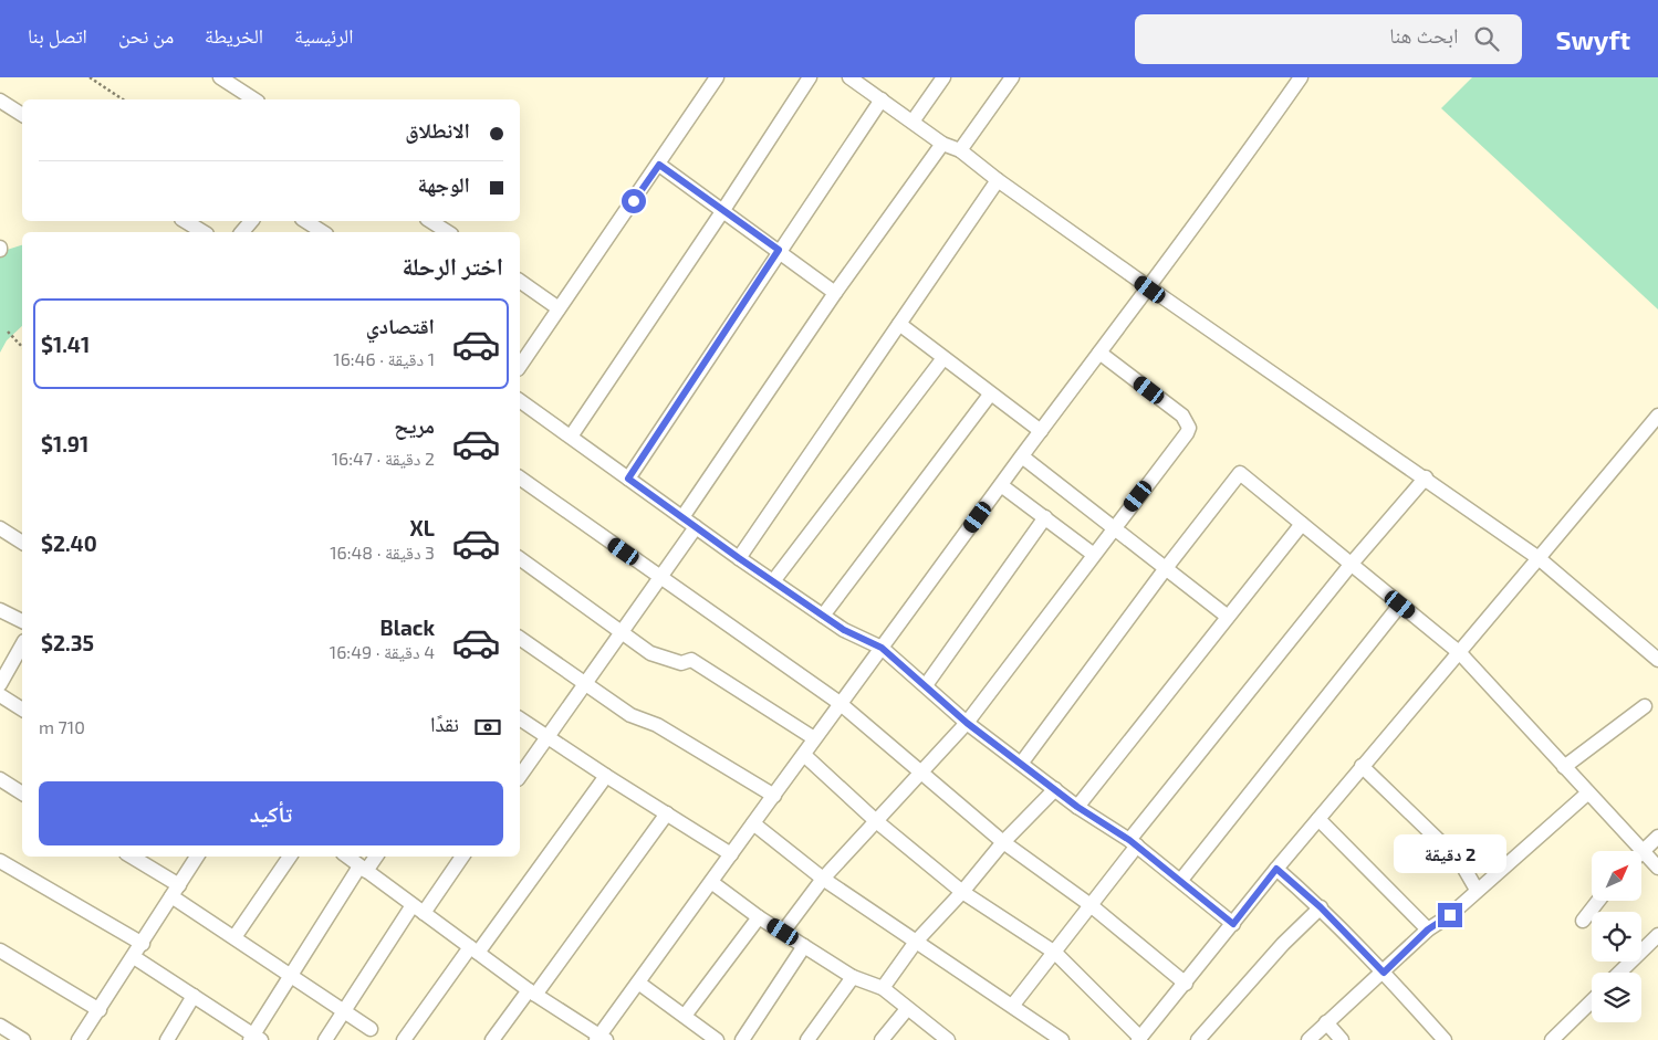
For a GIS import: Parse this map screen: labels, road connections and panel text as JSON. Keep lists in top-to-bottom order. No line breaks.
{"north":"top right","page":{"header":"Swyft","search":"ابحث هنا","nav":["الرئيسية","الخريطة","من نحن","اتصل بنا"],"banner":["الانطلاق","الوجهة"],"heading":"اختر الرحلة","list":[{"name":"اقتصادي","note":"1 دقيقة · 16:46","value":"$1.41"},{"name":"مريح","note":"2 دقيقة · 16:47","value":"$1.91"},{"name":"XL","note":"3 دقيقة · 16:48","value":"$2.40"},{"name":"Black","note":"4 دقيقة · 16:49","value":"$2.35"}],"pay":["نقدًا","710 m"],"buttons":"تأكيد","bubble":"2 دقيقة"}}
